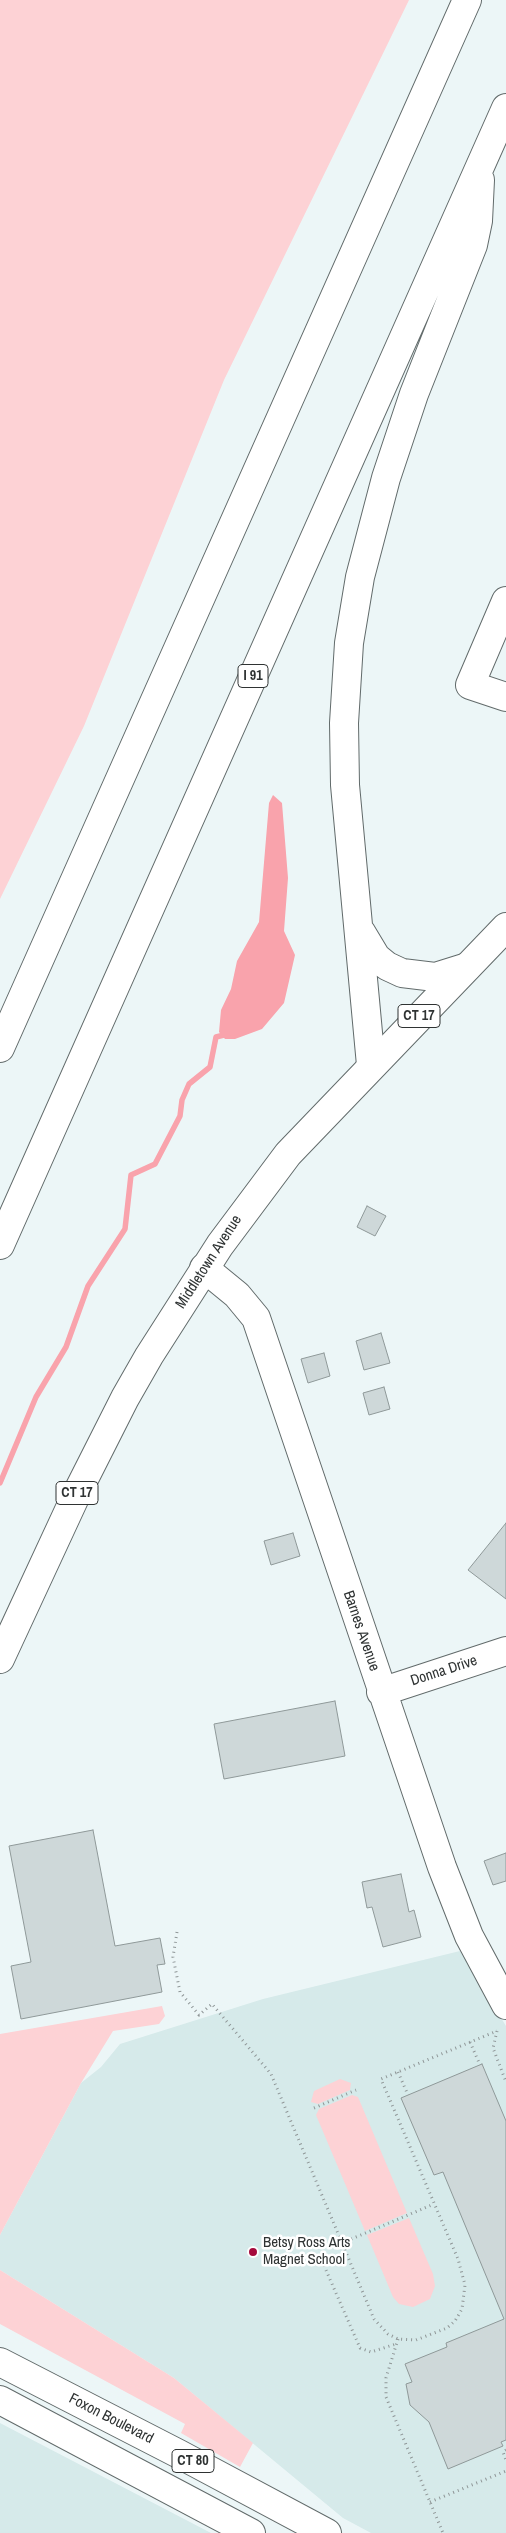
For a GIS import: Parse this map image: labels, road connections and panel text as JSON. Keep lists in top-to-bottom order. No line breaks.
{"streets":{"main road":["I 91","CT 17","Middletown Avenue","Barnes Avenue","Donna Drive","Foxon Boulevard","CT 80"]},"crossings":[["Middletown Avenue","Barnes Avenue"],["Barnes Avenue","Donna Drive"]],"places":["Betsy Ross Arts Magnet School"]}
